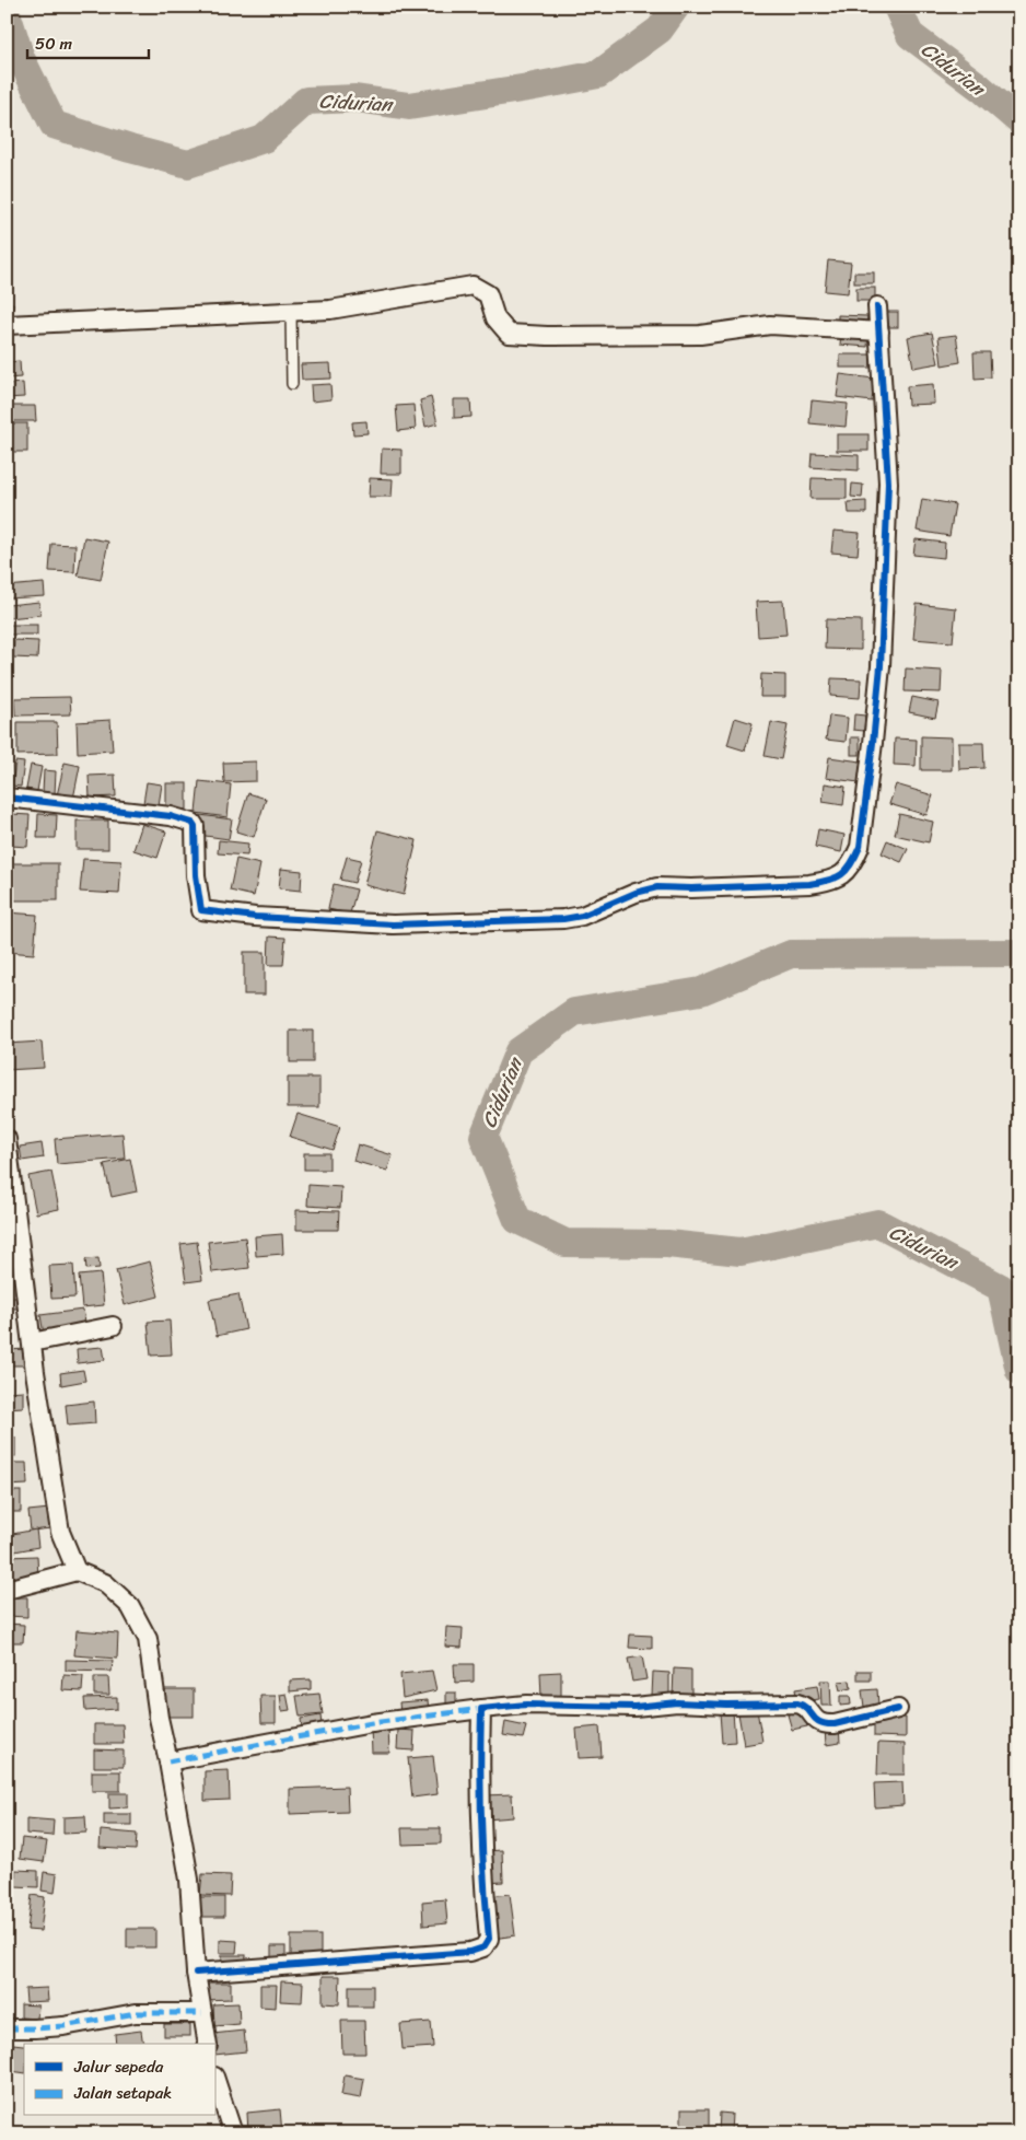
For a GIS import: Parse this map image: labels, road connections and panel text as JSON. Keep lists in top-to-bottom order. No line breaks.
{"water":["Cidurian"],"legend":["Jalur sepeda","Jalan setapak"],"scale_bar":"50 m"}
